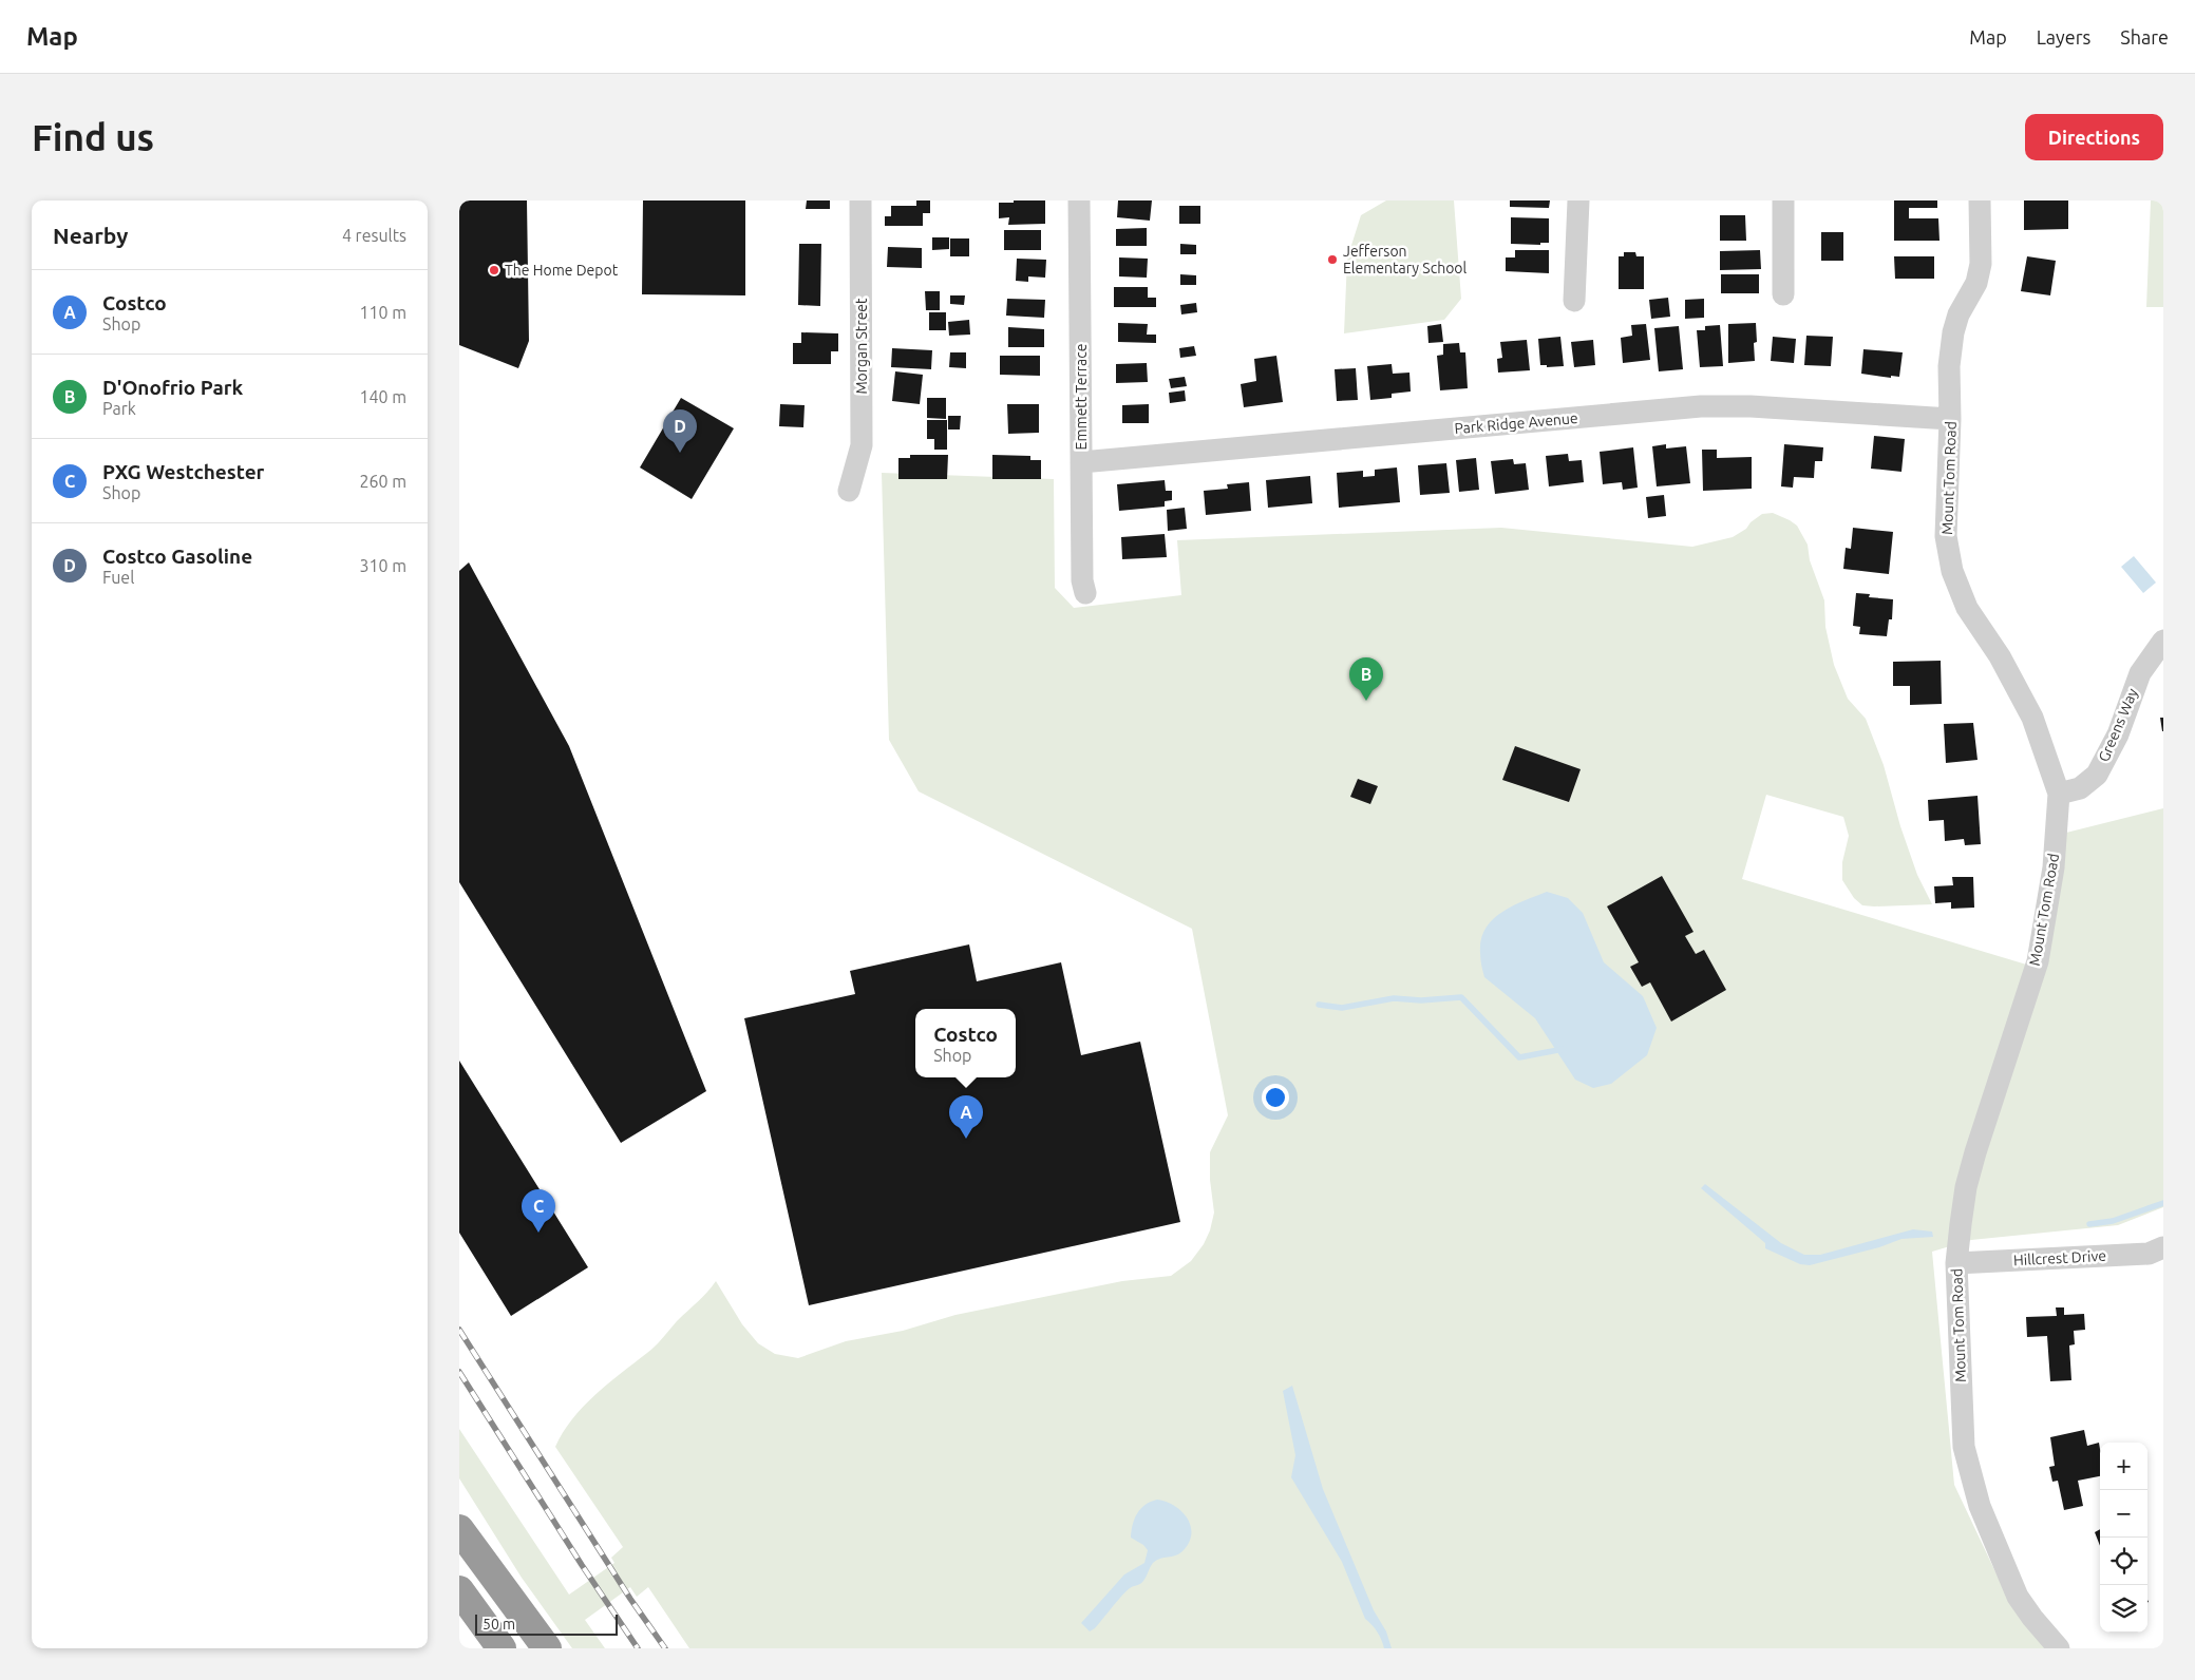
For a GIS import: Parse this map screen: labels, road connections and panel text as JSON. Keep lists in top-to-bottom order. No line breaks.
{"streets":{"street":["Morgan Street","Emmett Terrace","Park Ridge Avenue","Mount Tom Road","Greens Way","Hillcrest Drive"]},"crossings":[["Emmett Terrace","Park Ridge Avenue"],["Park Ridge Avenue","Mount Tom Road"],["Mount Tom Road","Greens Way"],["Mount Tom Road","Hillcrest Drive"]],"places":["Jefferson Elementary School","The Home Depot"],"scale_bar":"50 m","page":{"header":"Map","nav":["Map","Layers","Share"],"buttons":"Directions","title":"Find us","heading":["Nearby","4 results"],"list":[{"mark":"A","name":"Costco","note":"Shop","value":"110 m"},{"mark":"B","name":"D'Onofrio Park","note":"Park","value":"140 m"},{"mark":"C","name":"PXG Westchester","note":"Shop","value":"260 m"},{"mark":"D","name":"Costco Gasoline","note":"Fuel","value":"310 m"}],"pins":["D","B","A","C"],"popup":["Costco","Shop"],"map_buttons":["+","−"],"scale":"50 m"}}
